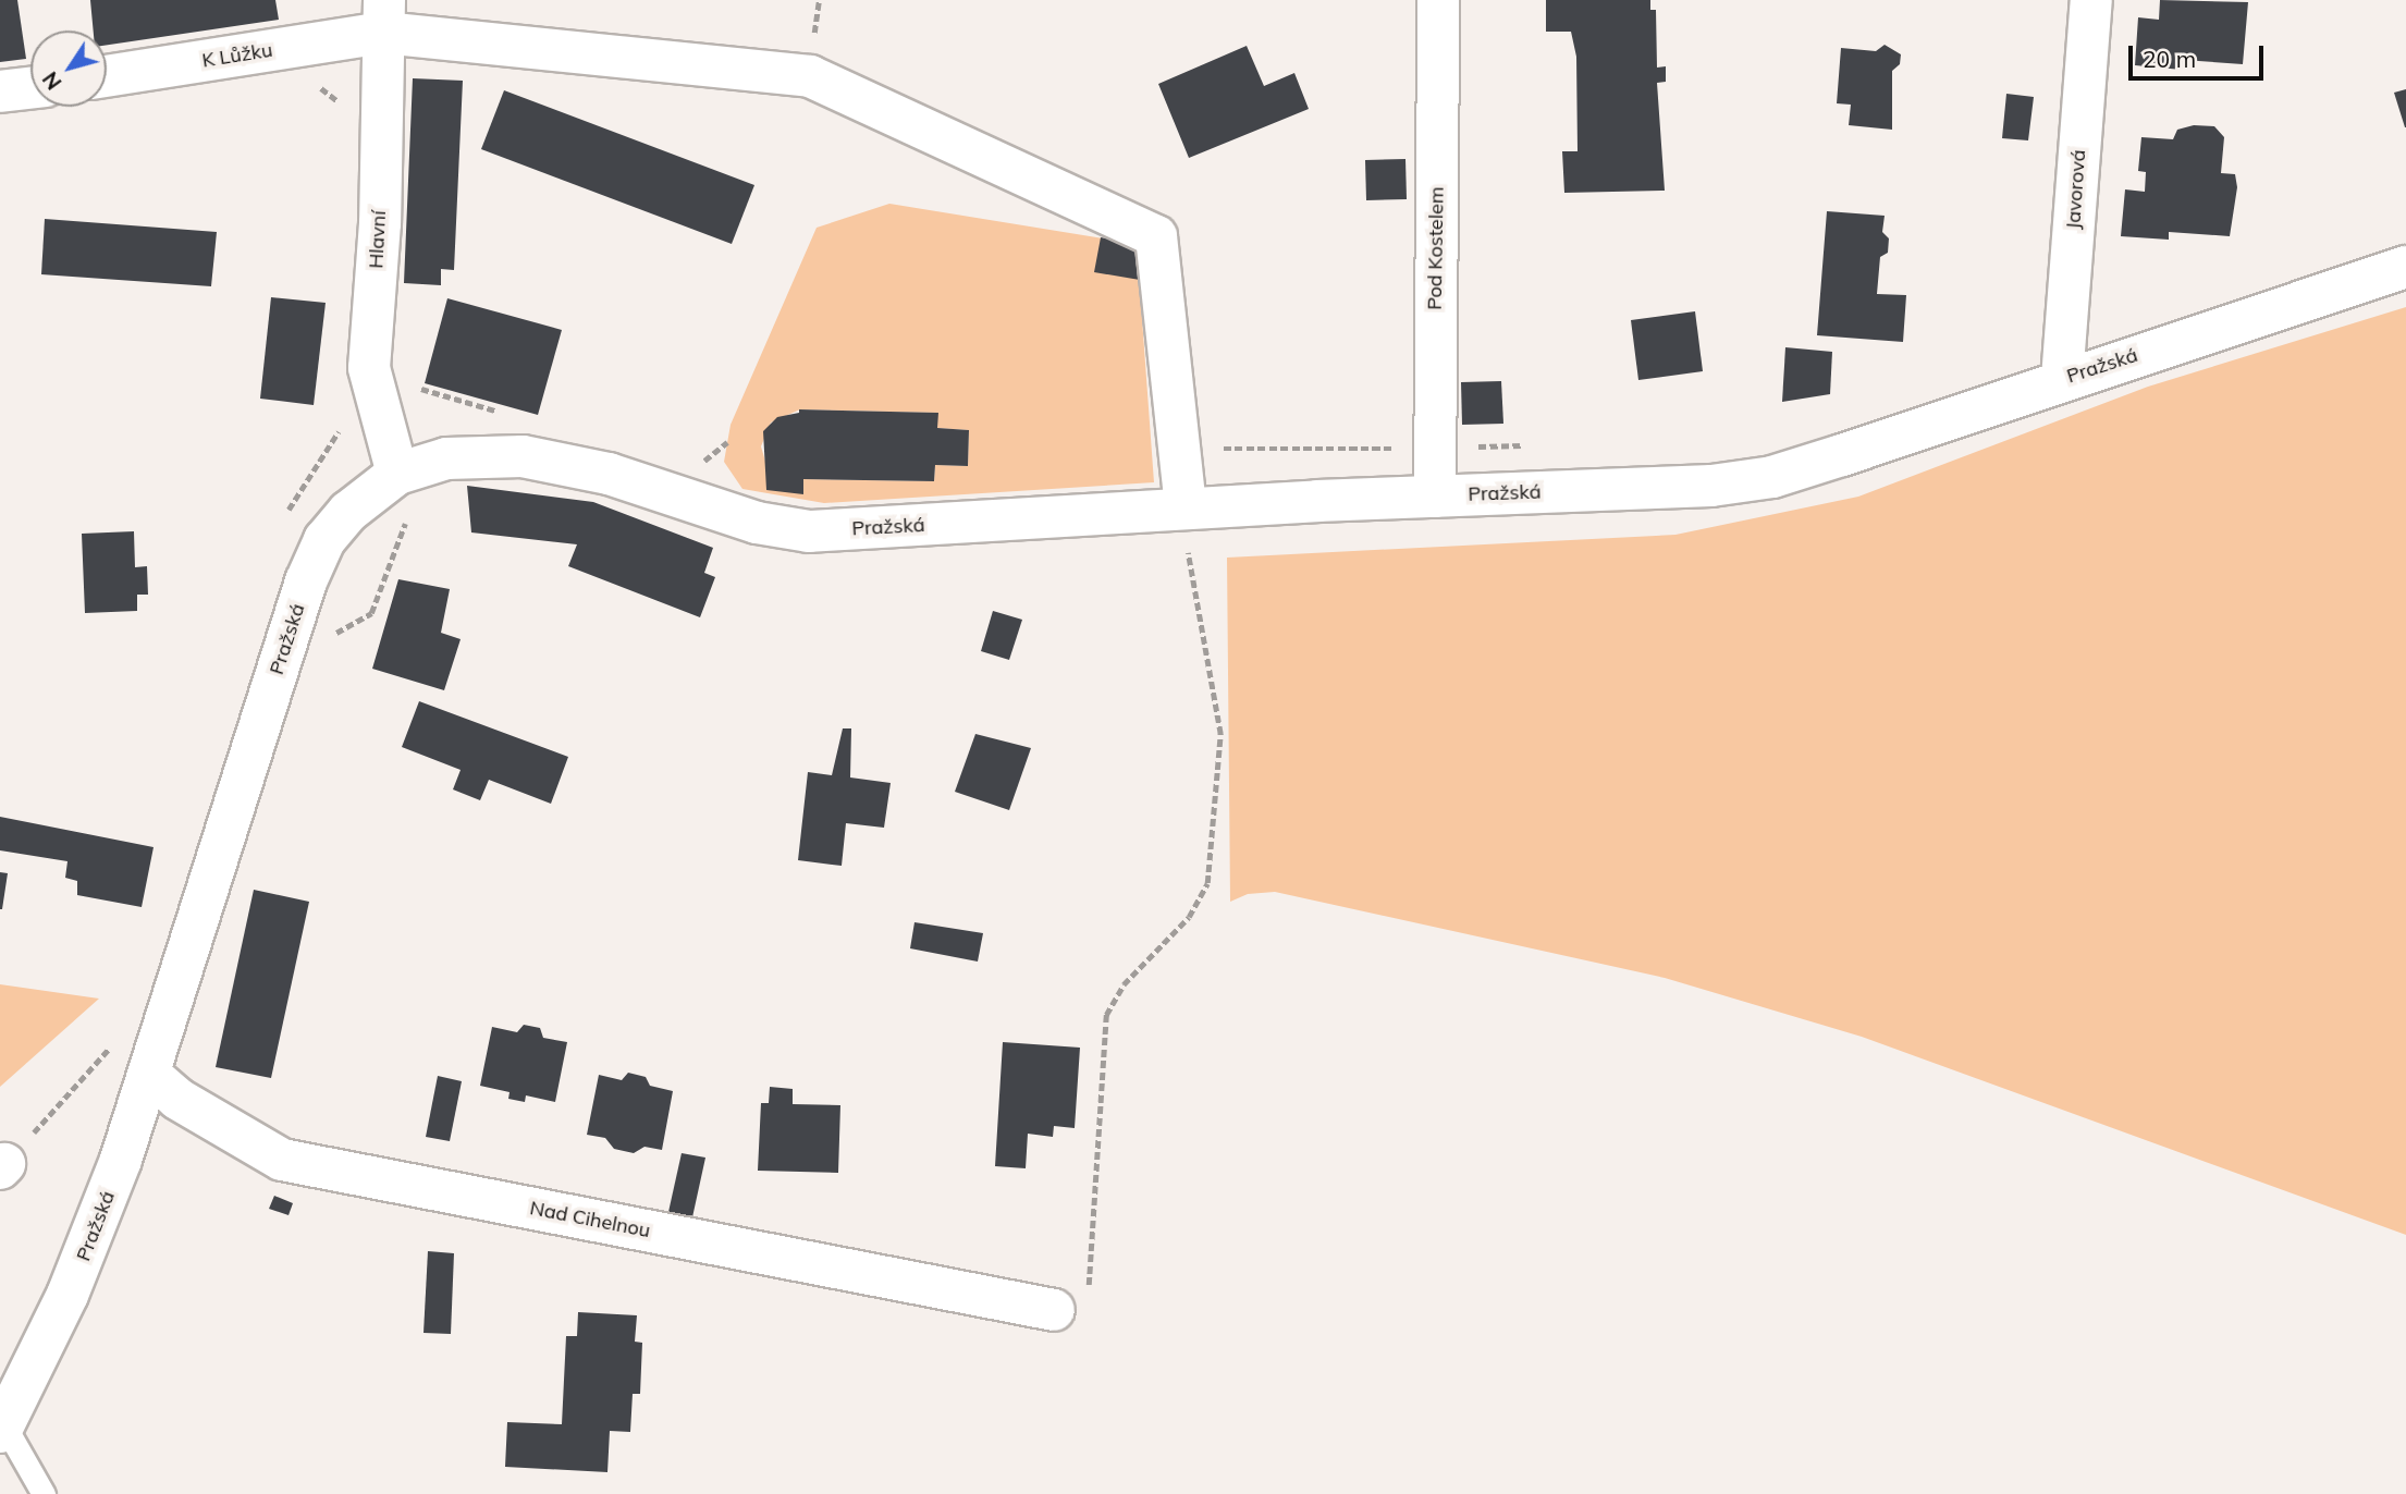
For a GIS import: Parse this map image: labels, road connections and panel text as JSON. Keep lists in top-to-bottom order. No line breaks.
{"streets":{"street":["K Lůžku","Javorová","Hlavní","Pod Kostelem","Pražská","Nad Cihelnou"]},"crossings":[["K Lůžku","Hlavní"],["K Lůžku","Pražská"],["Javorová","Pražská"],["Hlavní","Pražská"],["Pod Kostelem","Pražská"],["Pražská","Nad Cihelnou"]],"scale_bar":"20 m","north":"bottom left"}
